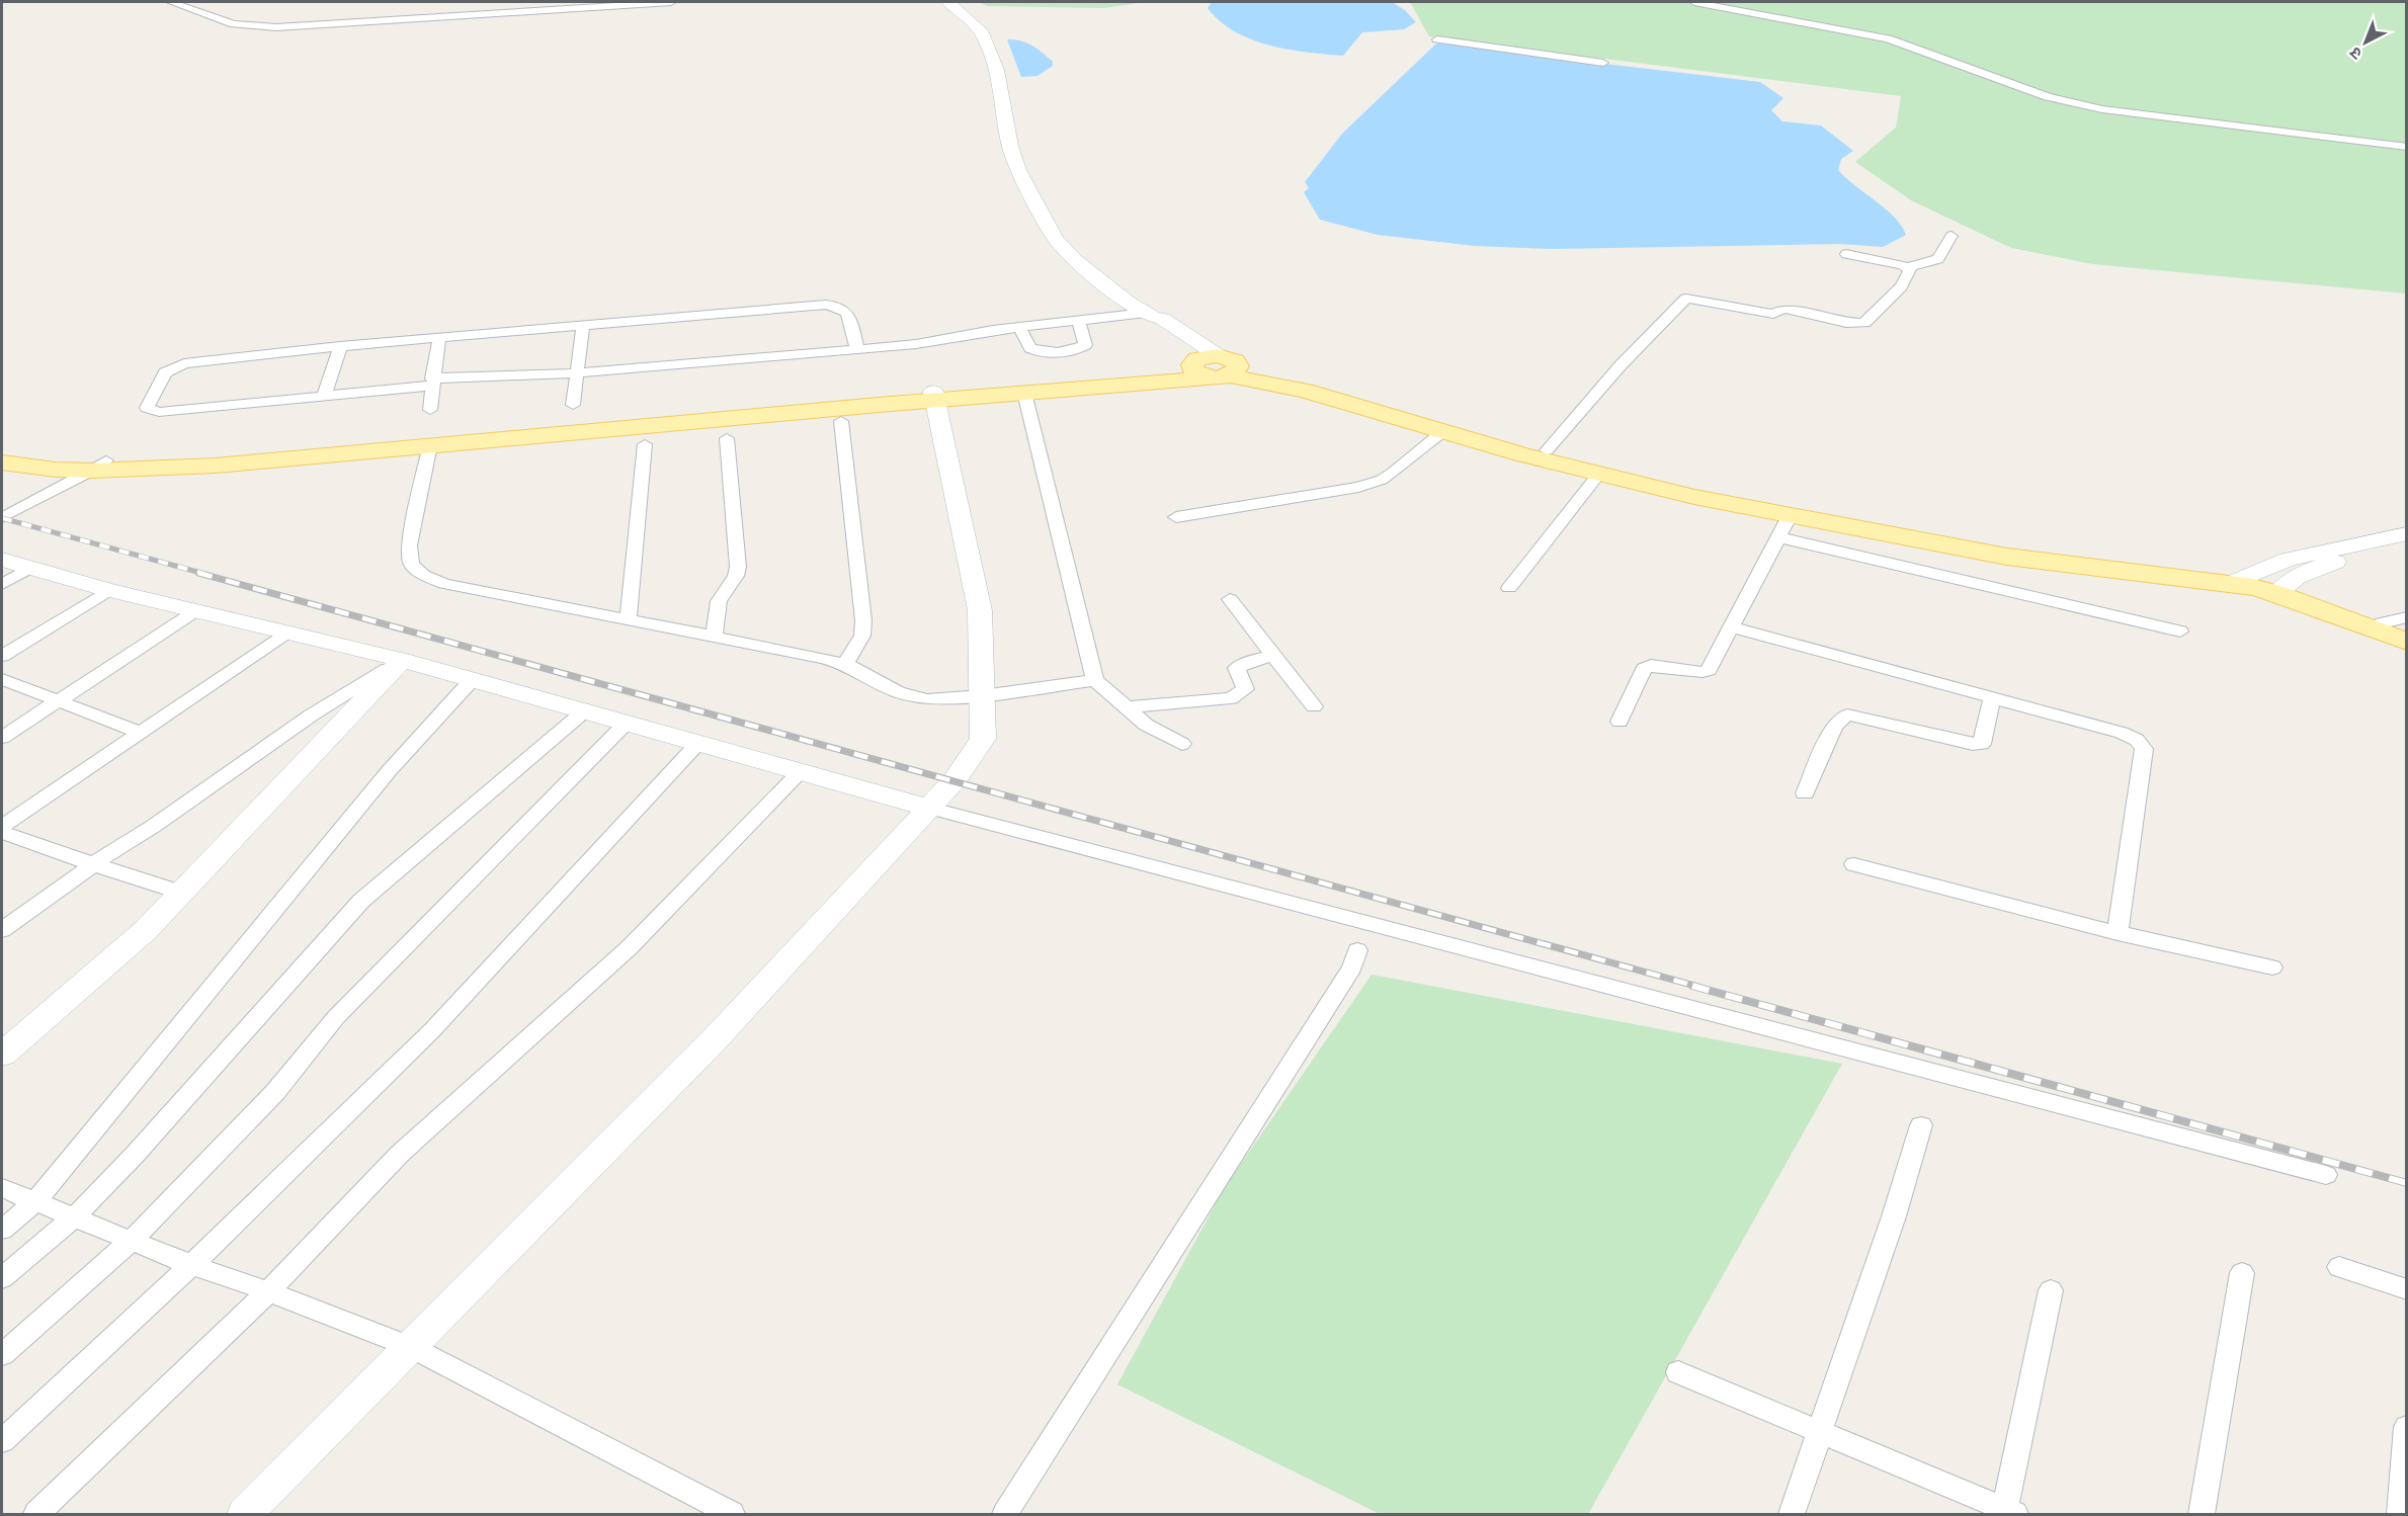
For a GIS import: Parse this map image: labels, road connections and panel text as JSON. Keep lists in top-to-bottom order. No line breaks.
{"north":"bottom left"}
